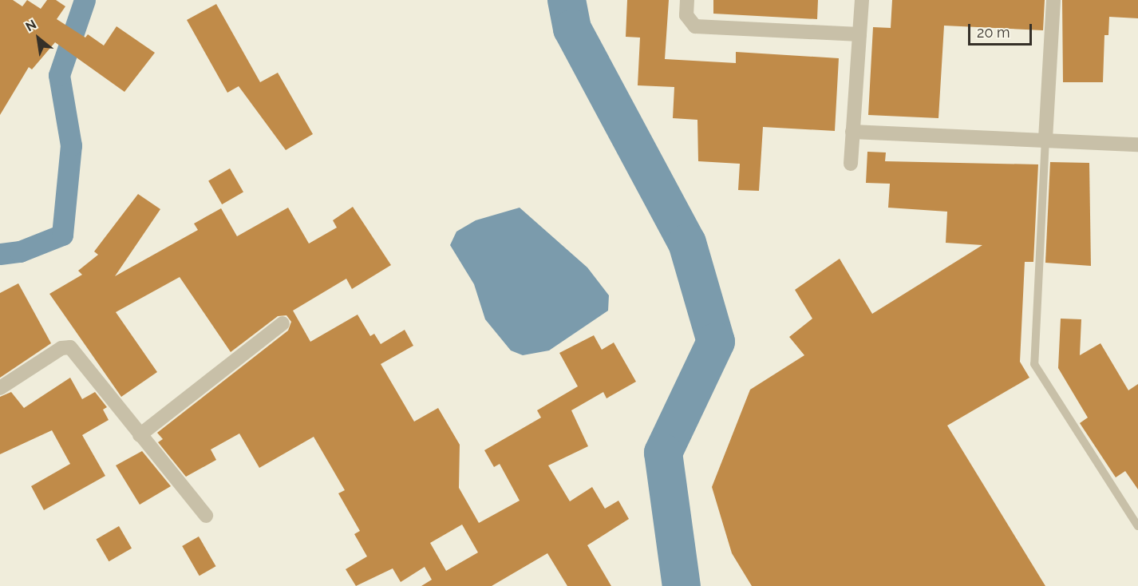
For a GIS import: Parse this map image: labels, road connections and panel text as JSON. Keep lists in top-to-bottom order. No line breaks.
{"scale_bar":"20 m","north":"top left"}
